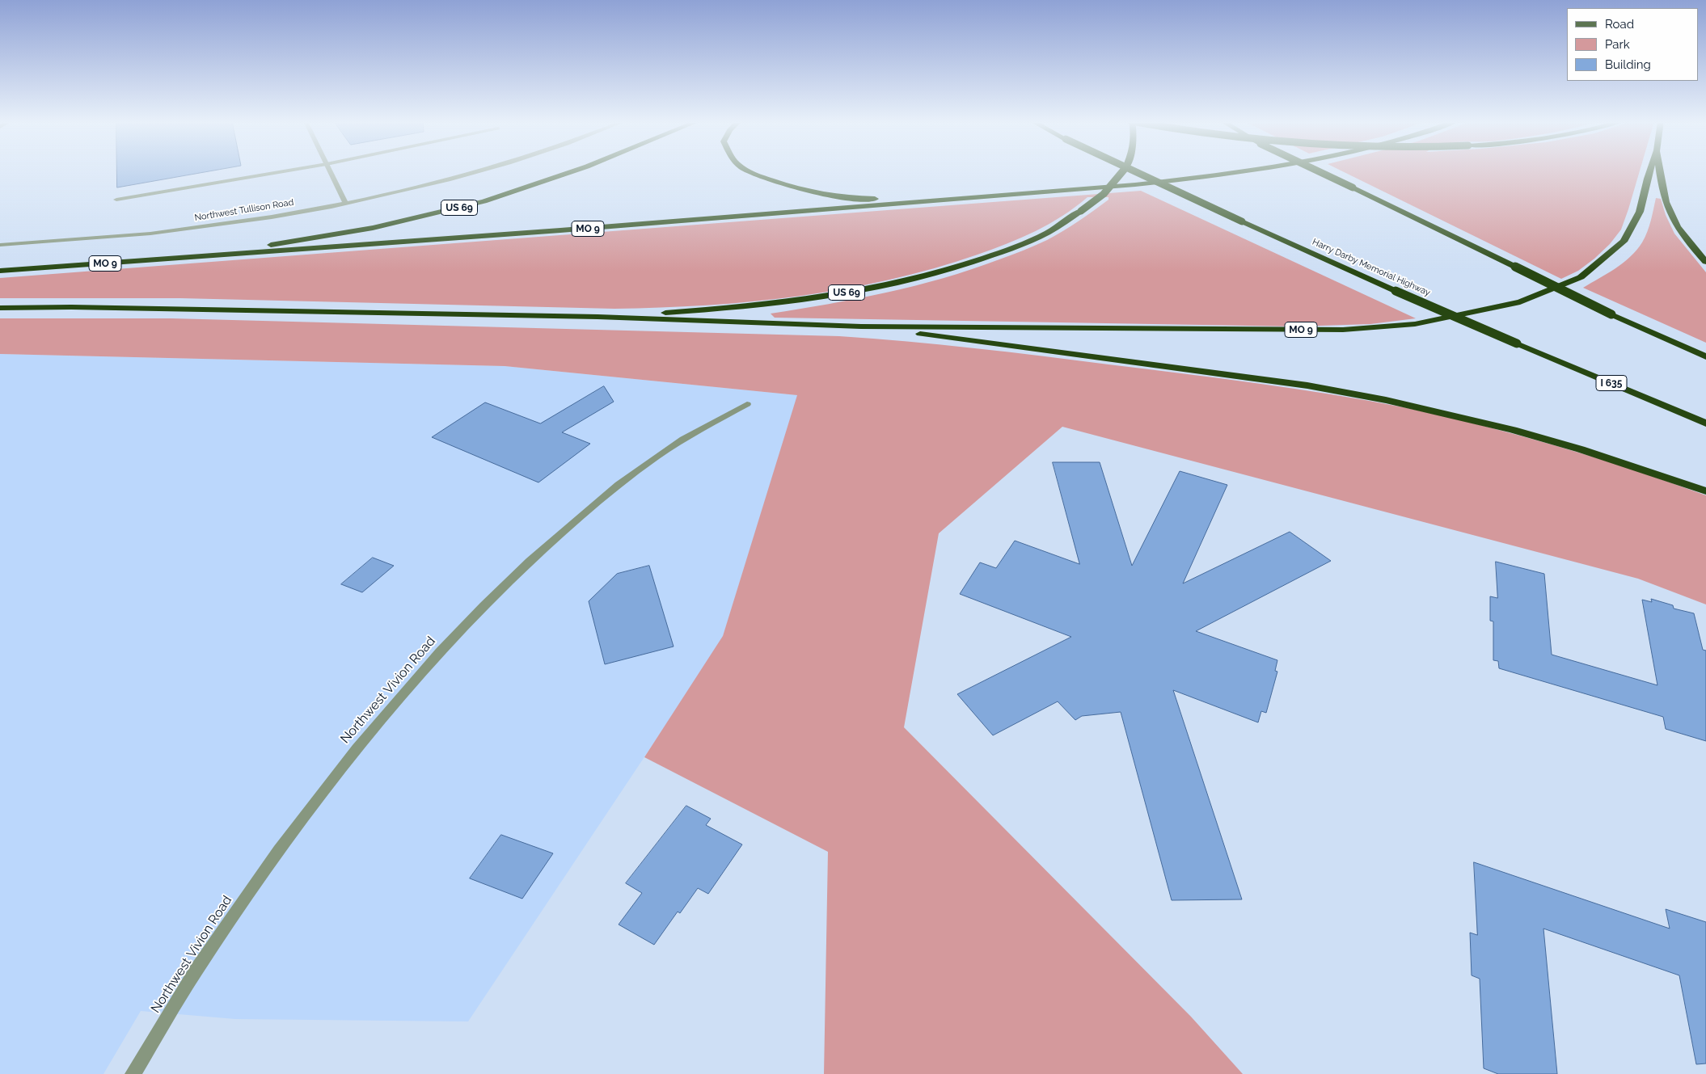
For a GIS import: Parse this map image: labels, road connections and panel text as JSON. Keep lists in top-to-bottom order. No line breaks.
{"streets":{"highway":["US 69","MO 9","Harry Darby Memorial Highway","I 635"],"street":["Northwest Tullison Road","Northwest Vivion Road"]},"crossings":[["US 69","MO 9"]],"legend":["Road","Park","Building"]}
